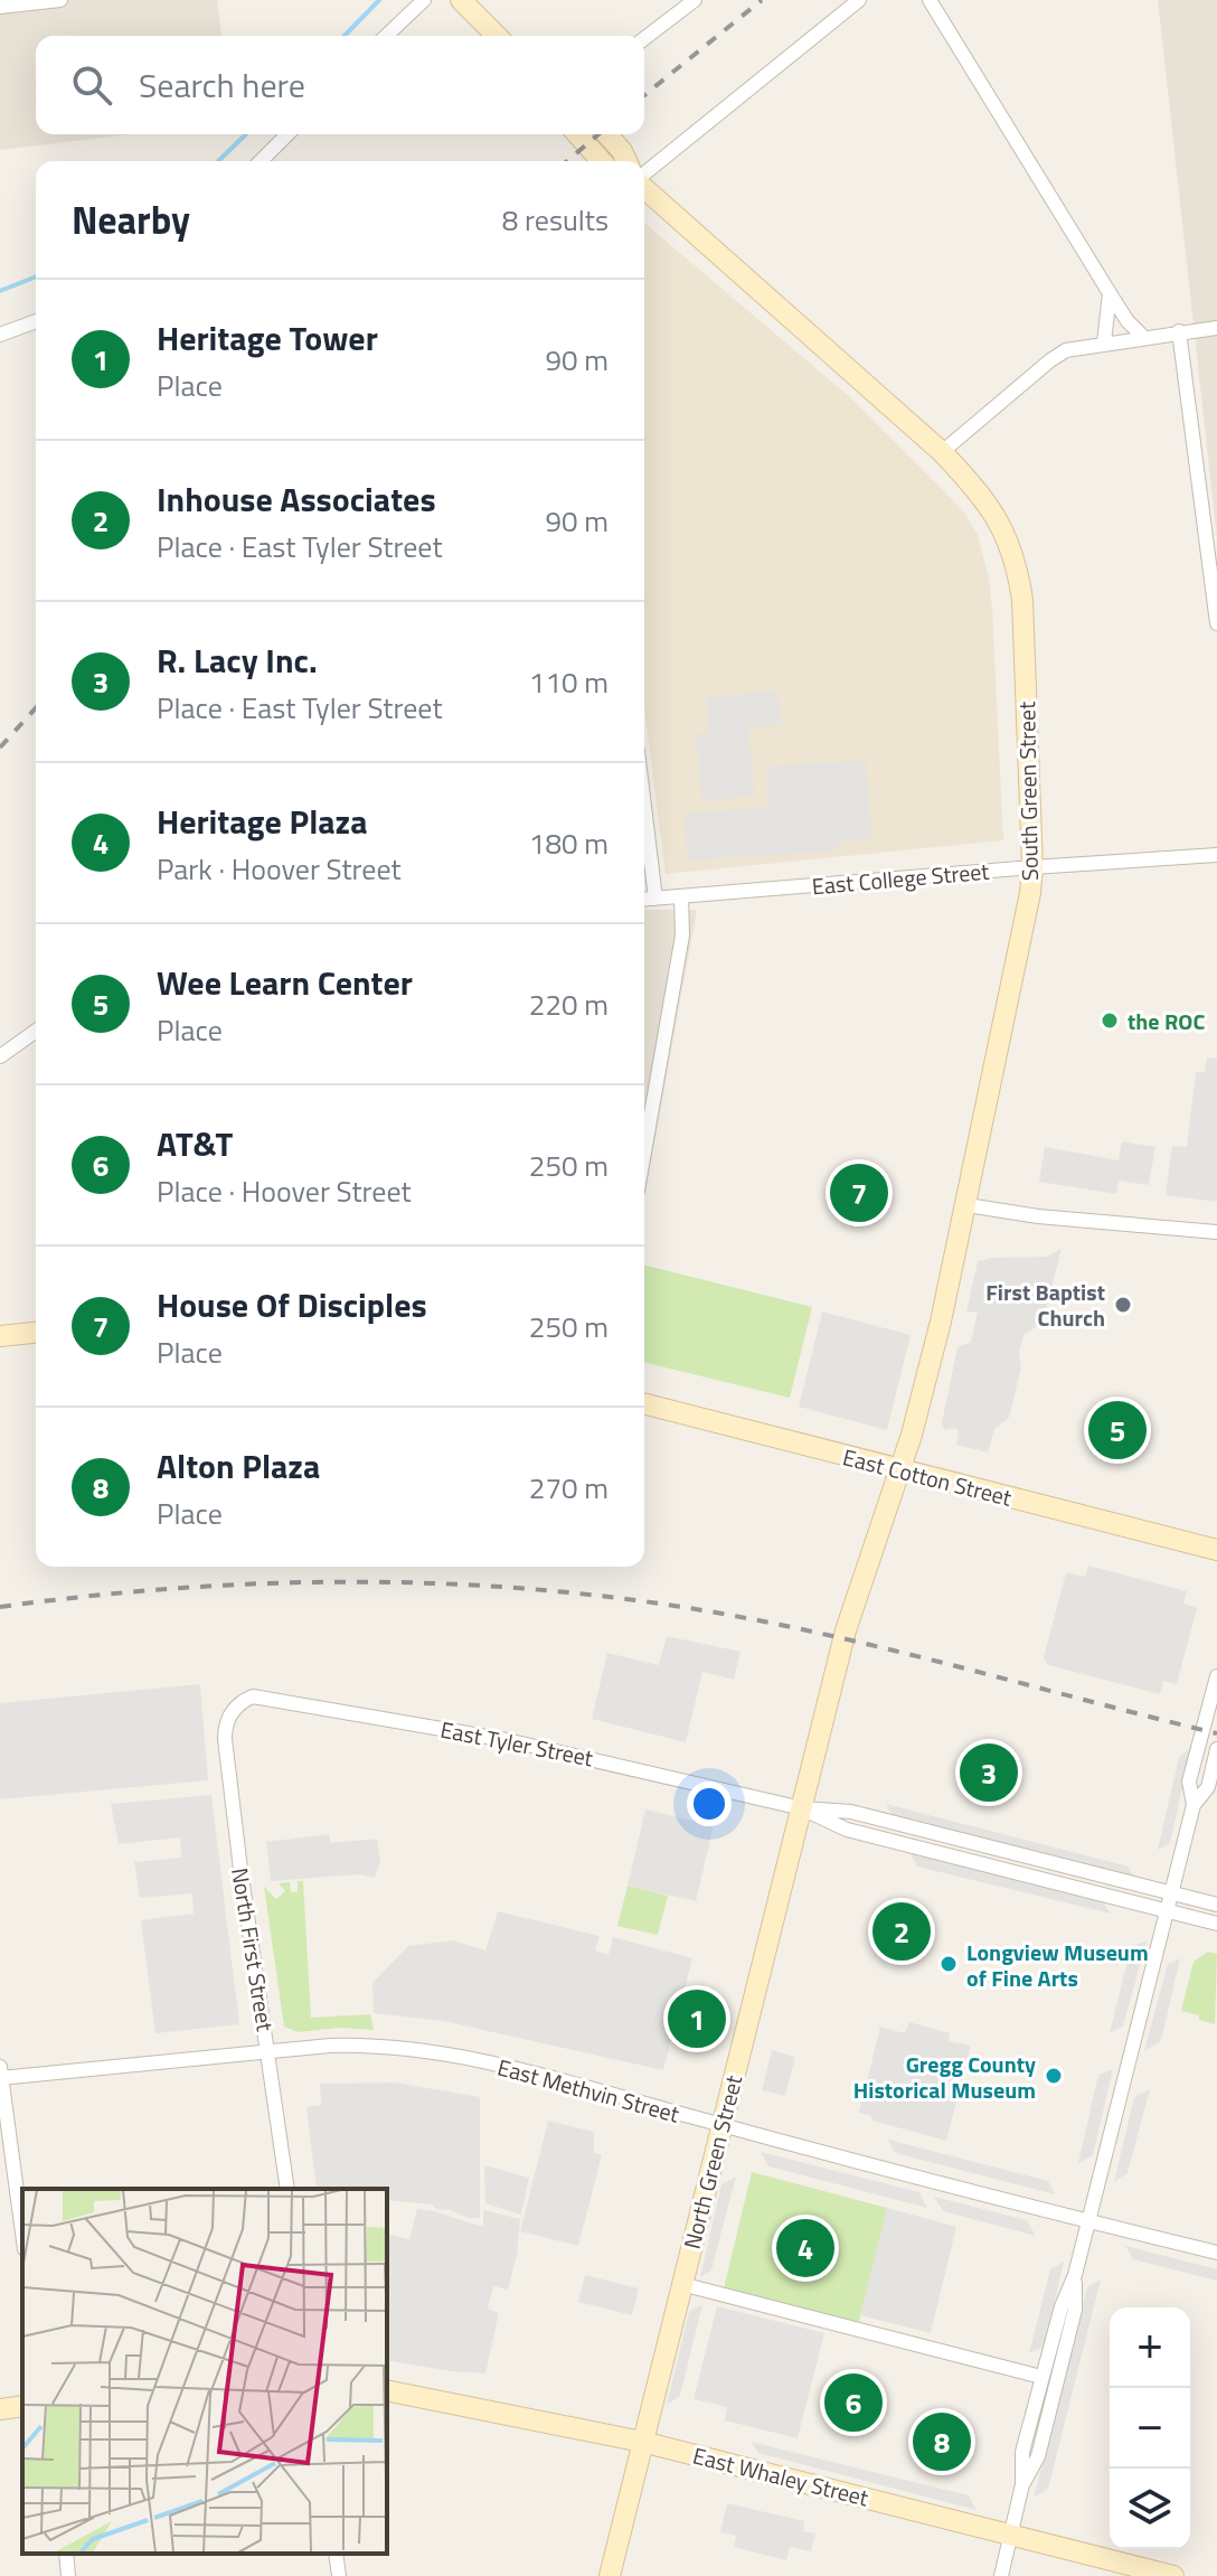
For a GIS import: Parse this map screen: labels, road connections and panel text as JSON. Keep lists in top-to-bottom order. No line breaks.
{"streets":{"street":["South Green Street","East College Street","East Cotton Street","East Tyler Street","North First Street","East Methvin Street","North Green Street","East Whaley Street"]},"crossings":[["South Green Street","East College Street"],["South Green Street","East Cotton Street"],["South Green Street","North Green Street"],["East Tyler Street","North First Street"],["East Tyler Street","North Green Street"],["North First Street","East Methvin Street"],["East Methvin Street","North Green Street"],["North Green Street","East Whaley Street"]],"places":["the ROC","First Baptist Church","Longview Museum of Fine Arts","Gregg County Historical Museum"],"page":{"search":"Search here","heading":["Nearby","8 results"],"list":[{"mark":"1","name":"Heritage Tower","note":"Place","value":"90 m"},{"mark":"2","name":"Inhouse Associates","note":"Place · East Tyler Street","value":"90 m"},{"mark":"3","name":"R. Lacy Inc.","note":"Place · East Tyler Street","value":"110 m"},{"mark":"4","name":"Heritage Plaza","note":"Park · Hoover Street","value":"180 m"},{"mark":"5","name":"Wee Learn Center","note":"Place","value":"220 m"},{"mark":"6","name":"AT&T","note":"Place · Hoover Street","value":"250 m"},{"mark":"7","name":"House Of Disciples","note":"Place","value":"250 m"},{"mark":"8","name":"Alton Plaza","note":"Place","value":"270 m"}],"pins":["7","5","3","2","1","4","6","8"],"map_buttons":["+","−"]}}
